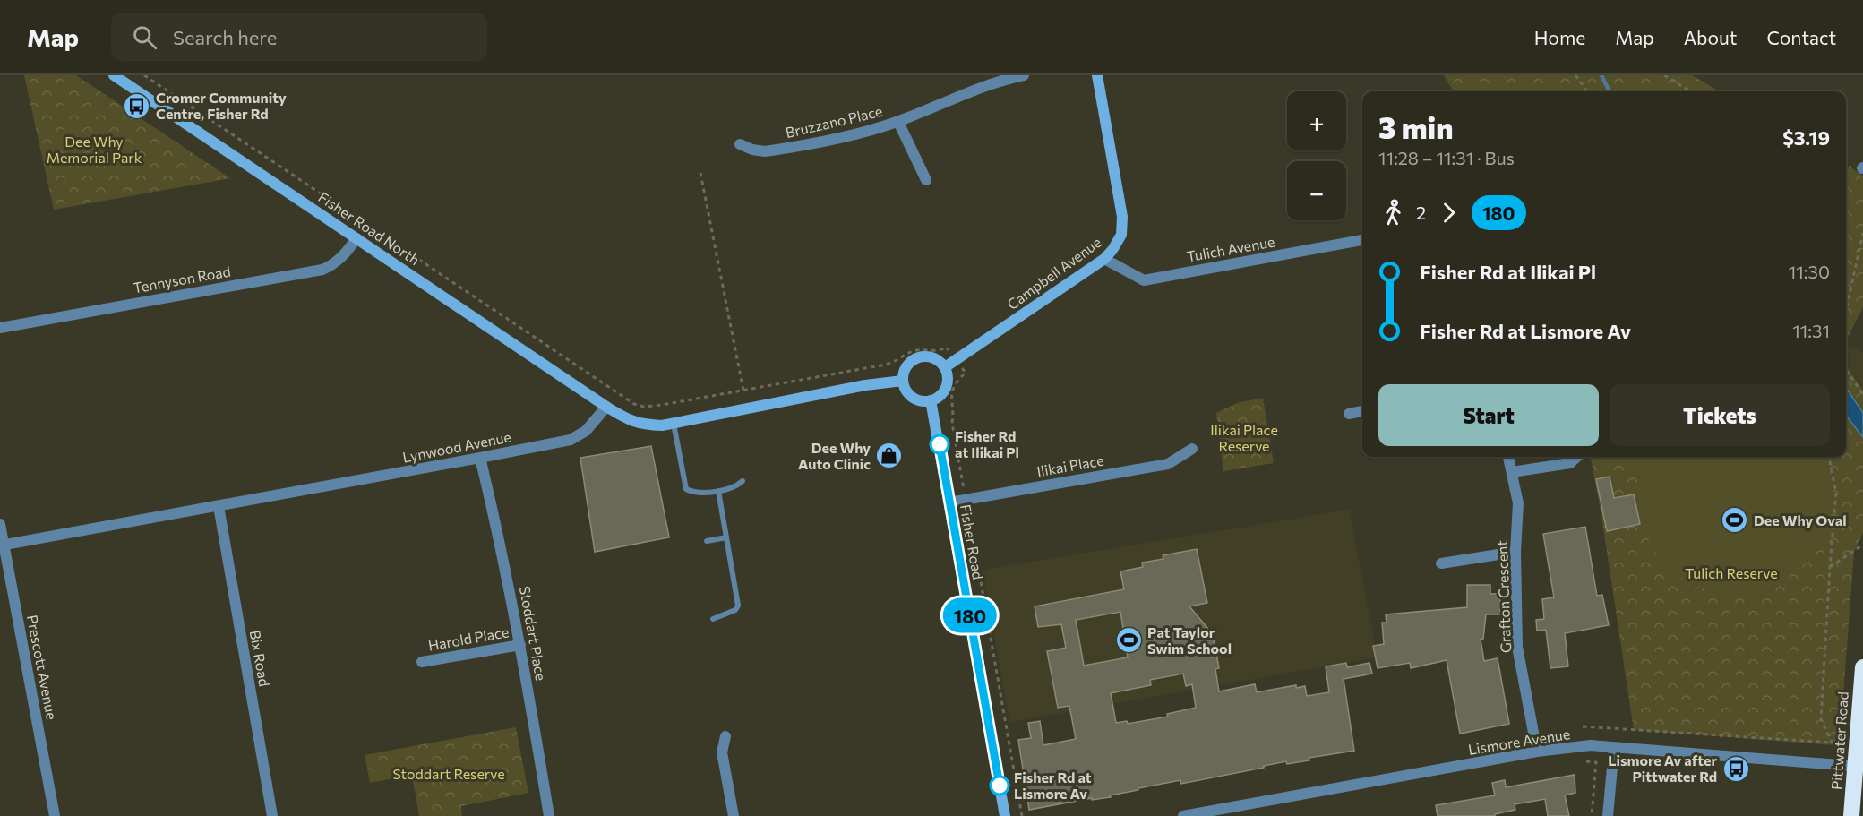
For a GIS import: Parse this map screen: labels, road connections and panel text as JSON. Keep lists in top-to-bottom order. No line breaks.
{"streets":{"highway":["Pittwater Road"],"main road":["Fisher Road North","Campbell Avenue","Fisher Road"],"street":["Bruzzano Place","Tulich Avenue","Tennyson Road","Lynwood Avenue","Ilikai Place","Grafton Crescent","Stoddart Place","Harold Place","Bix Road","Prescott Avenue","Lismore Avenue"]},"crossings":[["Fisher Road North","Tennyson Road"],["Fisher Road North","Lynwood Avenue"],["Tulich Avenue","Campbell Avenue"],["Campbell Avenue","Fisher Road"],["Lynwood Avenue","Stoddart Place"],["Lynwood Avenue","Bix Road"],["Lynwood Avenue","Prescott Avenue"],["Ilikai Place","Fisher Road"],["Grafton Crescent","Lismore Avenue"],["Stoddart Place","Harold Place"],["Pittwater Road","Lismore Avenue"]],"parks":["Dee Why Memorial Park","Ilikai Place Reserve","Tulich Reserve","Stoddart Reserve"],"places":{"bus stop":["Cromer Community Centre, Fisher Rd","Lismore Av after Pittwater Rd"],"other":["Fisher Rd at Ilikai Pl","Fisher Rd at Lismore Av"],"shop":["Dee Why Auto Clinic"],"sports":["Dee Why Oval","Pat Taylor Swim School"]},"lines":["bus line 180"],"page":{"header":"Map","search":"Search here","nav":["Home","Map","About","Contact"],"on_map":"180","map_buttons":["+","−"],"heading":["3 min","11:28 – 11:31 · Bus","$3.19"],"legs":["2","180"],"list":[{"name":"Fisher Rd at Ilikai Pl","value":"11:30"},{"name":"Fisher Rd at Lismore Av","value":"11:31"}],"buttons":["Start","Tickets"]}}
